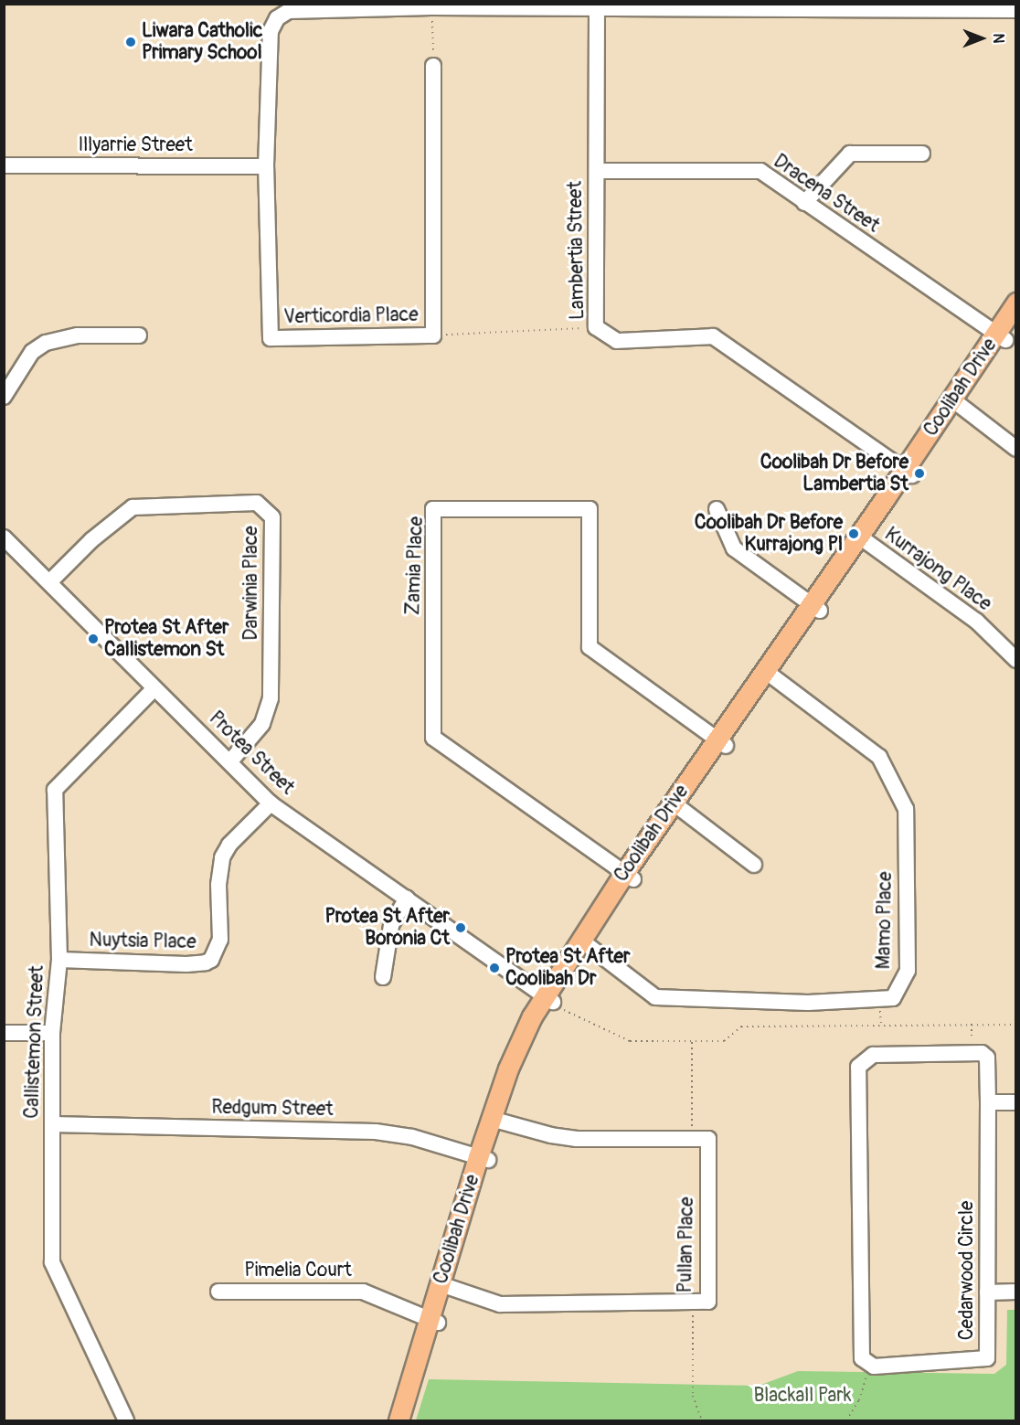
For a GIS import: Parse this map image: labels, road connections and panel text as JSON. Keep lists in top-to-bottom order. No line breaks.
{"streets":{"main road":["Coolibah Drive"],"street":["Illyarrie Street","Dracena Street","Lambertia Street","Verticordia Place","Zamia Place","Kurrajong Place","Darwinia Place","Protea Street","Mamo Place","Nuytsia Place","Callistemon Street","Redgum Street","Pullan Place","Pimelia Court","Cedarwood Circle"]},"crossings":[["Illyarrie Street","Verticordia Place"],["Dracena Street","Lambertia Street"],["Dracena Street","Coolibah Drive"],["Lambertia Street","Coolibah Drive"],["Coolibah Drive","Zamia Place"],["Coolibah Drive","Kurrajong Place"],["Coolibah Drive","Protea Street"],["Coolibah Drive","Mamo Place"],["Coolibah Drive","Redgum Street"],["Coolibah Drive","Pullan Place"],["Coolibah Drive","Pimelia Court"],["Darwinia Place","Protea Street"],["Protea Street","Nuytsia Place"],["Protea Street","Callistemon Street"],["Nuytsia Place","Callistemon Street"],["Callistemon Street","Redgum Street"]],"parks":["Blackall Park"],"places":["Liwara Catholic Primary School","Coolibah Dr Before Lambertia St","Coolibah Dr Before Kurrajong Pl","Protea St After Callistemon St","Protea St After Boronia Ct","Protea St After Coolibah Dr"],"north":"right"}
